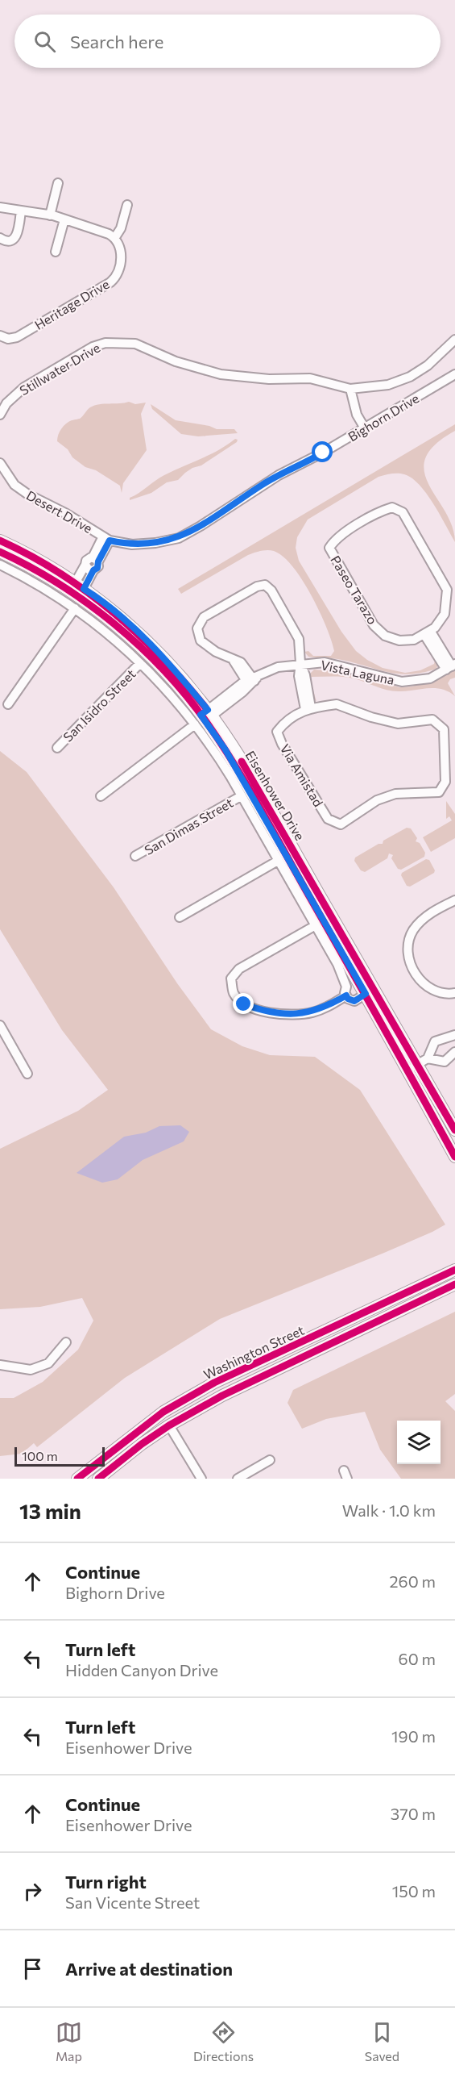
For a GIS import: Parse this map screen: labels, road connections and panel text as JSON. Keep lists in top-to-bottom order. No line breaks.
{"streets":{"main road":["Eisenhower Drive","Washington Street"],"street":["Heritage Drive","Stillwater Drive","Bighorn Drive","Desert Drive","Paseo Tarazo","Vista Laguna","San Isidro Street","Via Amistad","San Dimas Street"]},"crossings":[["Bighorn Drive","Desert Drive"],["Vista Laguna","Eisenhower Drive"],["San Isidro Street","Eisenhower Drive"],["Eisenhower Drive","San Dimas Street"]],"scale_bar":"100 m","page":{"search":"Search here","scale":"100 m","heading":["13 min","Walk · 1.0 km"],"list":[["Continue","Bighorn Drive","260 m"],["Turn left","Hidden Canyon Drive","60 m"],["Turn left","Eisenhower Drive","190 m"],["Continue","Eisenhower Drive","370 m"],["Turn right","San Vicente Street","150 m"],"Arrive at destination"],"nav":["Map","Directions","Saved"]}}
